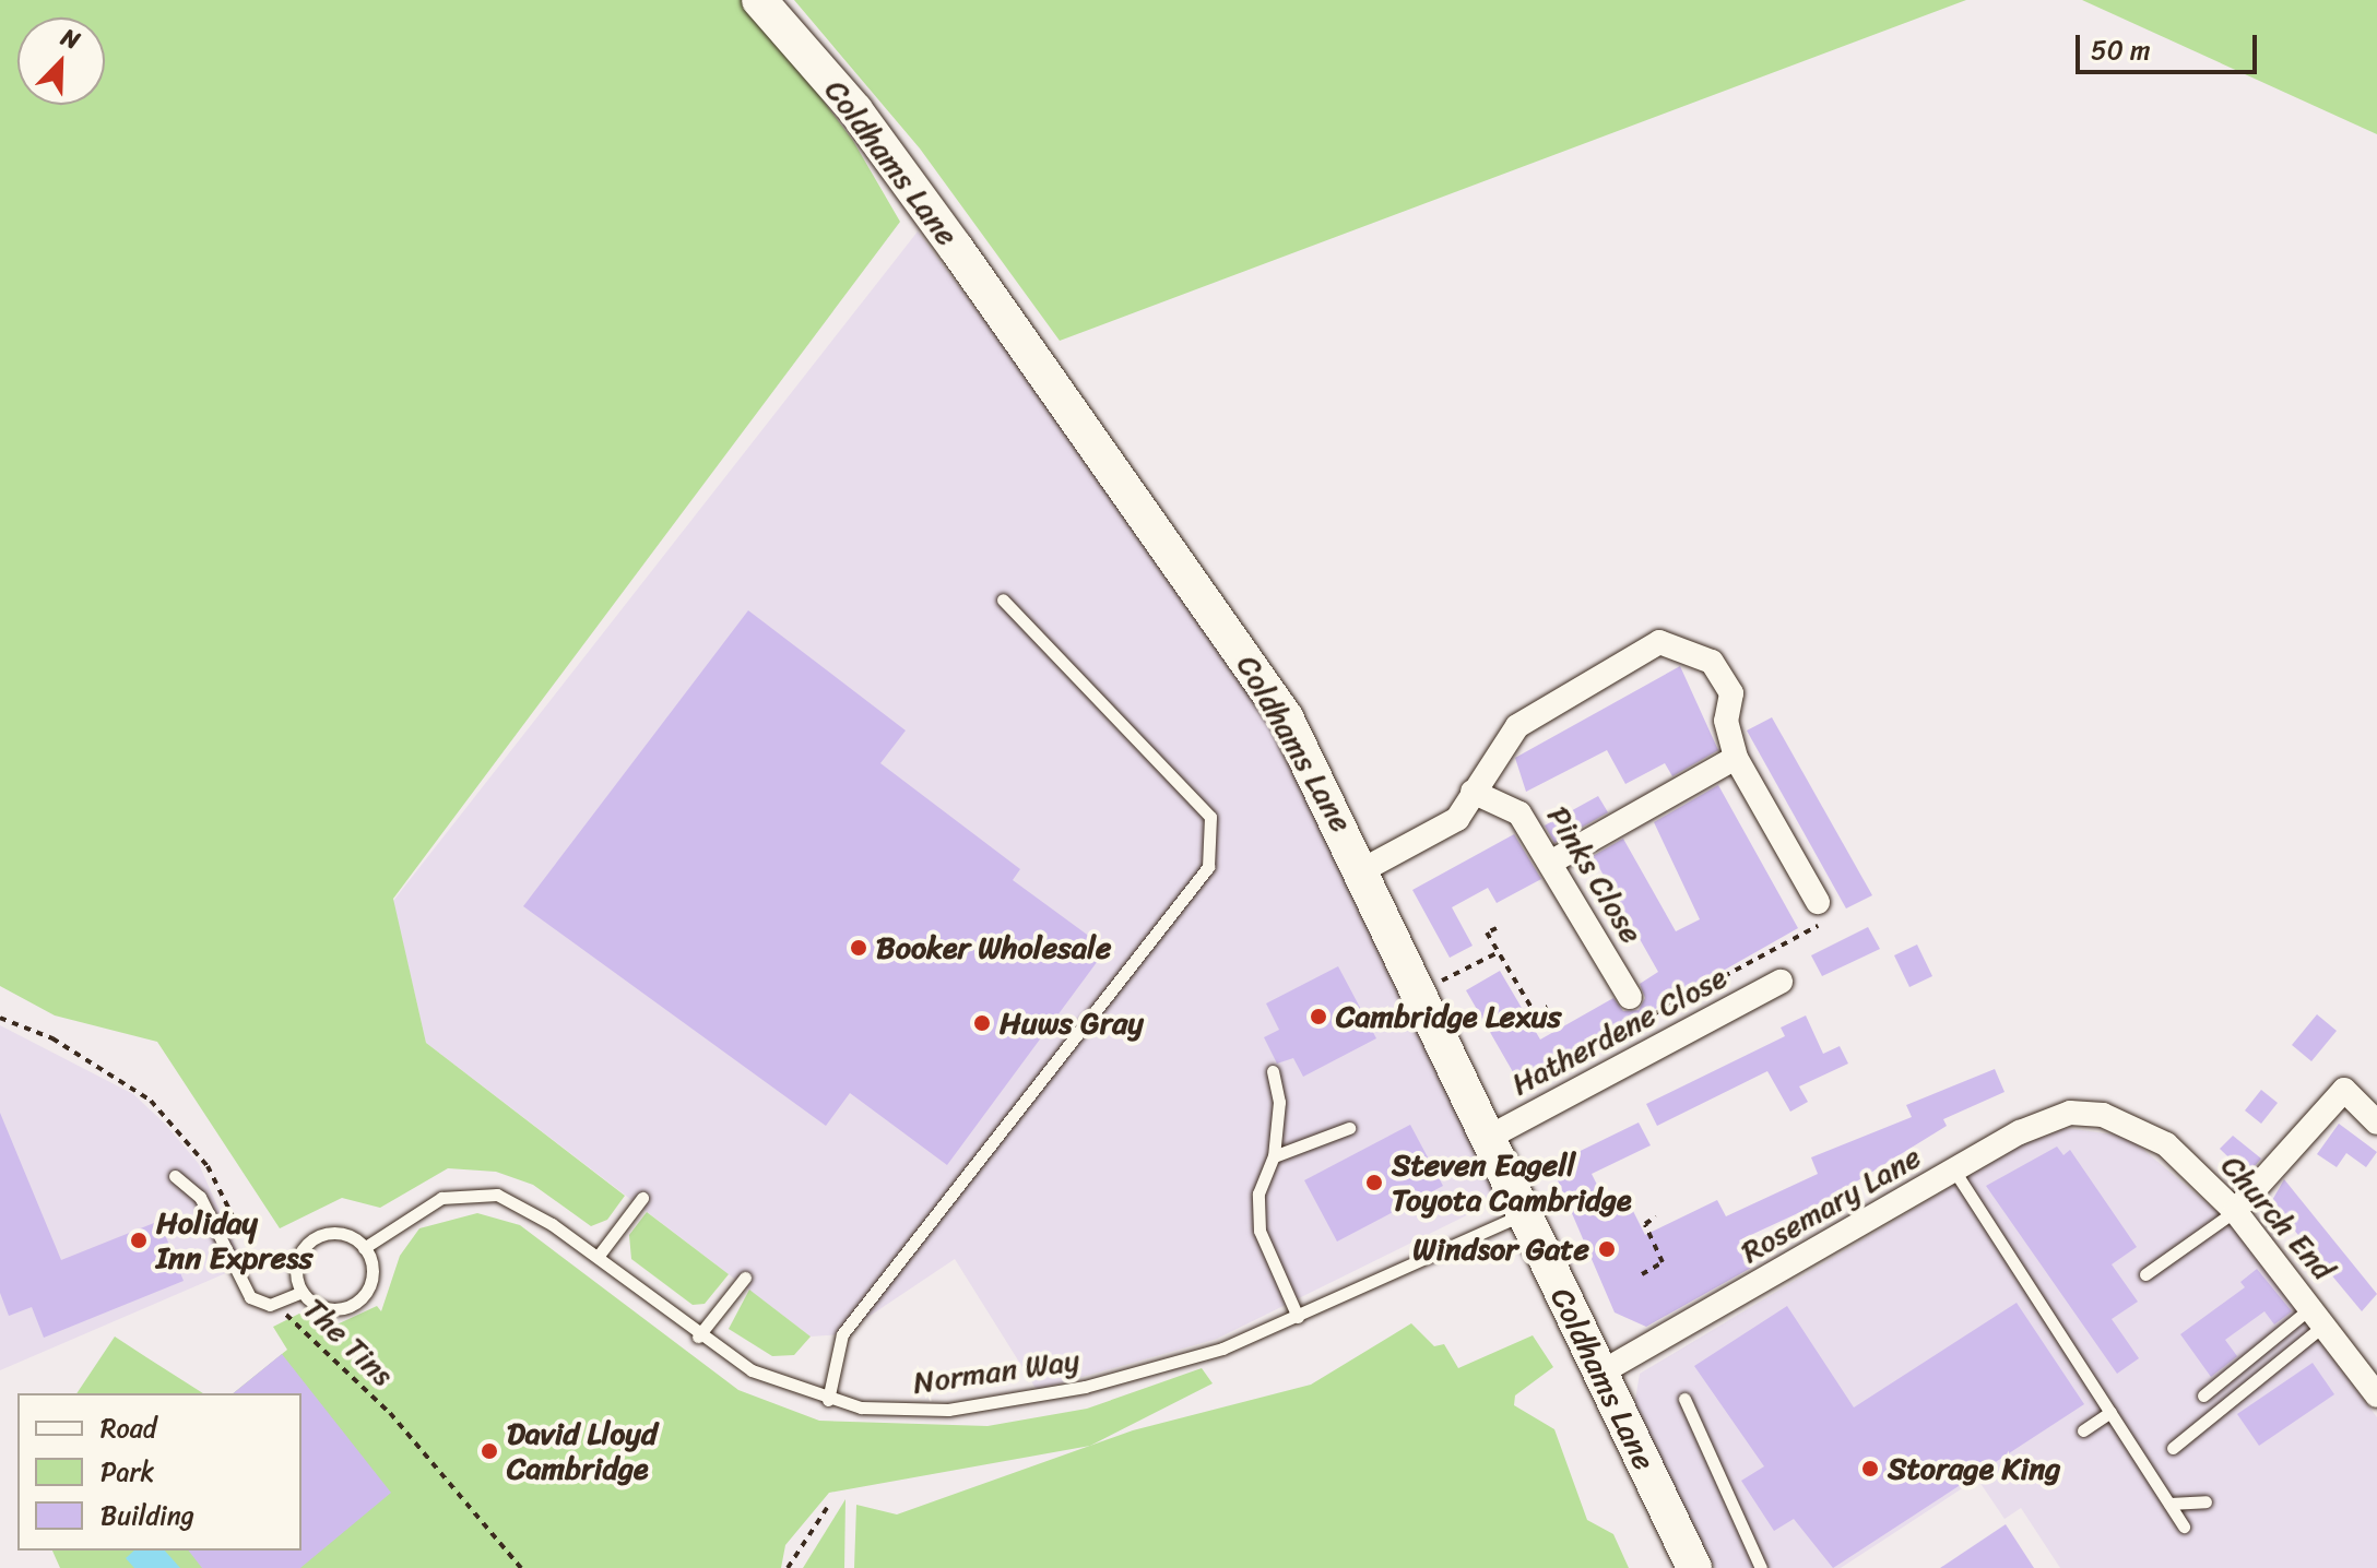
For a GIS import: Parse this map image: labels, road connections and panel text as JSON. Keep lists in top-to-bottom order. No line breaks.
{"streets":{"street":["Coldhams Lane","Pinks Close","Hatherdene Close","Rosemary Lane","Church End"],"lane":["Norman Way"],"path":["The Tins"]},"crossings":[["Coldhams Lane","Hatherdene Close"],["Coldhams Lane","Rosemary Lane"],["Coldhams Lane","Norman Way"],["Rosemary Lane","Church End"]],"places":["Booker Wholesale","Cambridge Lexus","Huws Gray","Steven Eagell Toyota Cambridge","Holiday Inn Express","Windsor Gate","David Lloyd Cambridge","Storage King"],"legend":["Road","Park","Building"],"scale_bar":"50 m","north":"top right"}
